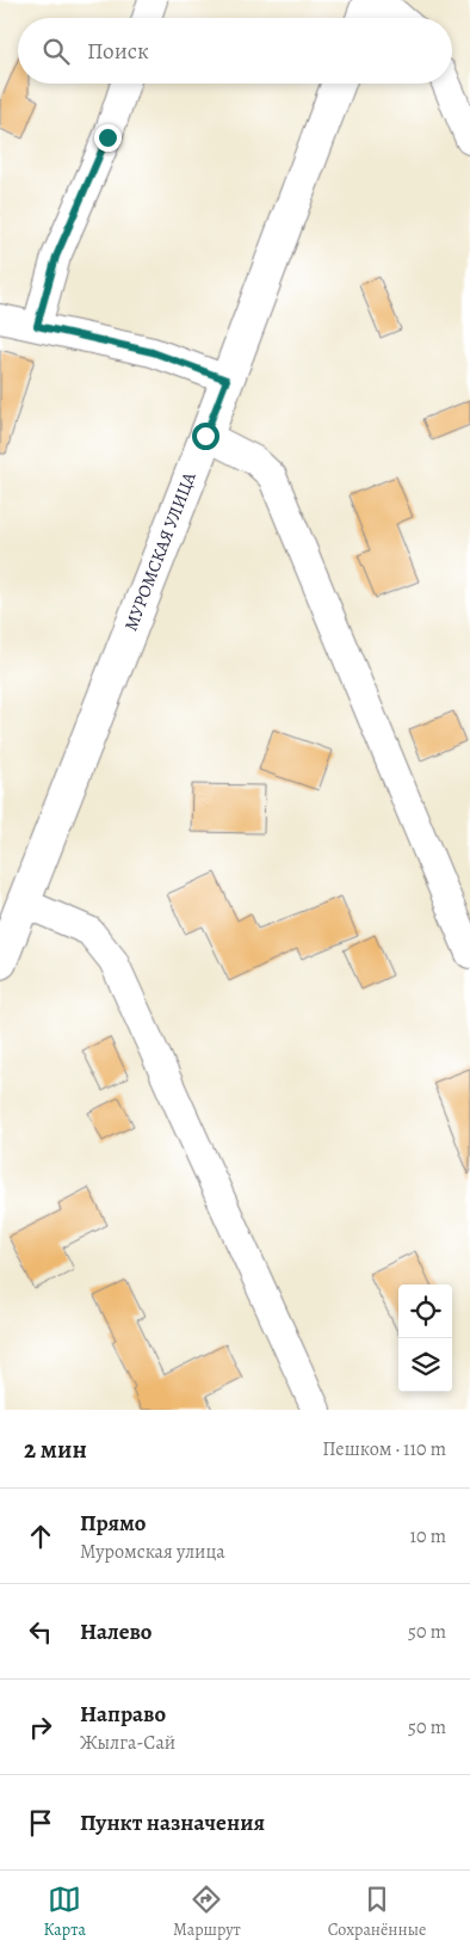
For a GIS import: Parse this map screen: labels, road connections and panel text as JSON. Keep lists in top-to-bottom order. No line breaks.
{"streets":{"street":["МУРОМСКАЯ УЛИЦА"]},"page":{"search":"Поиск","heading":["2 мин","Пешком · 110 m"],"list":[["Прямо","Муромская улица","10 m"],["Налево","50 m"],["Направо","Жылга-Сай","50 m"],"Пункт назначения"],"nav":["Карта","Маршрут","Сохранённые"]}}
